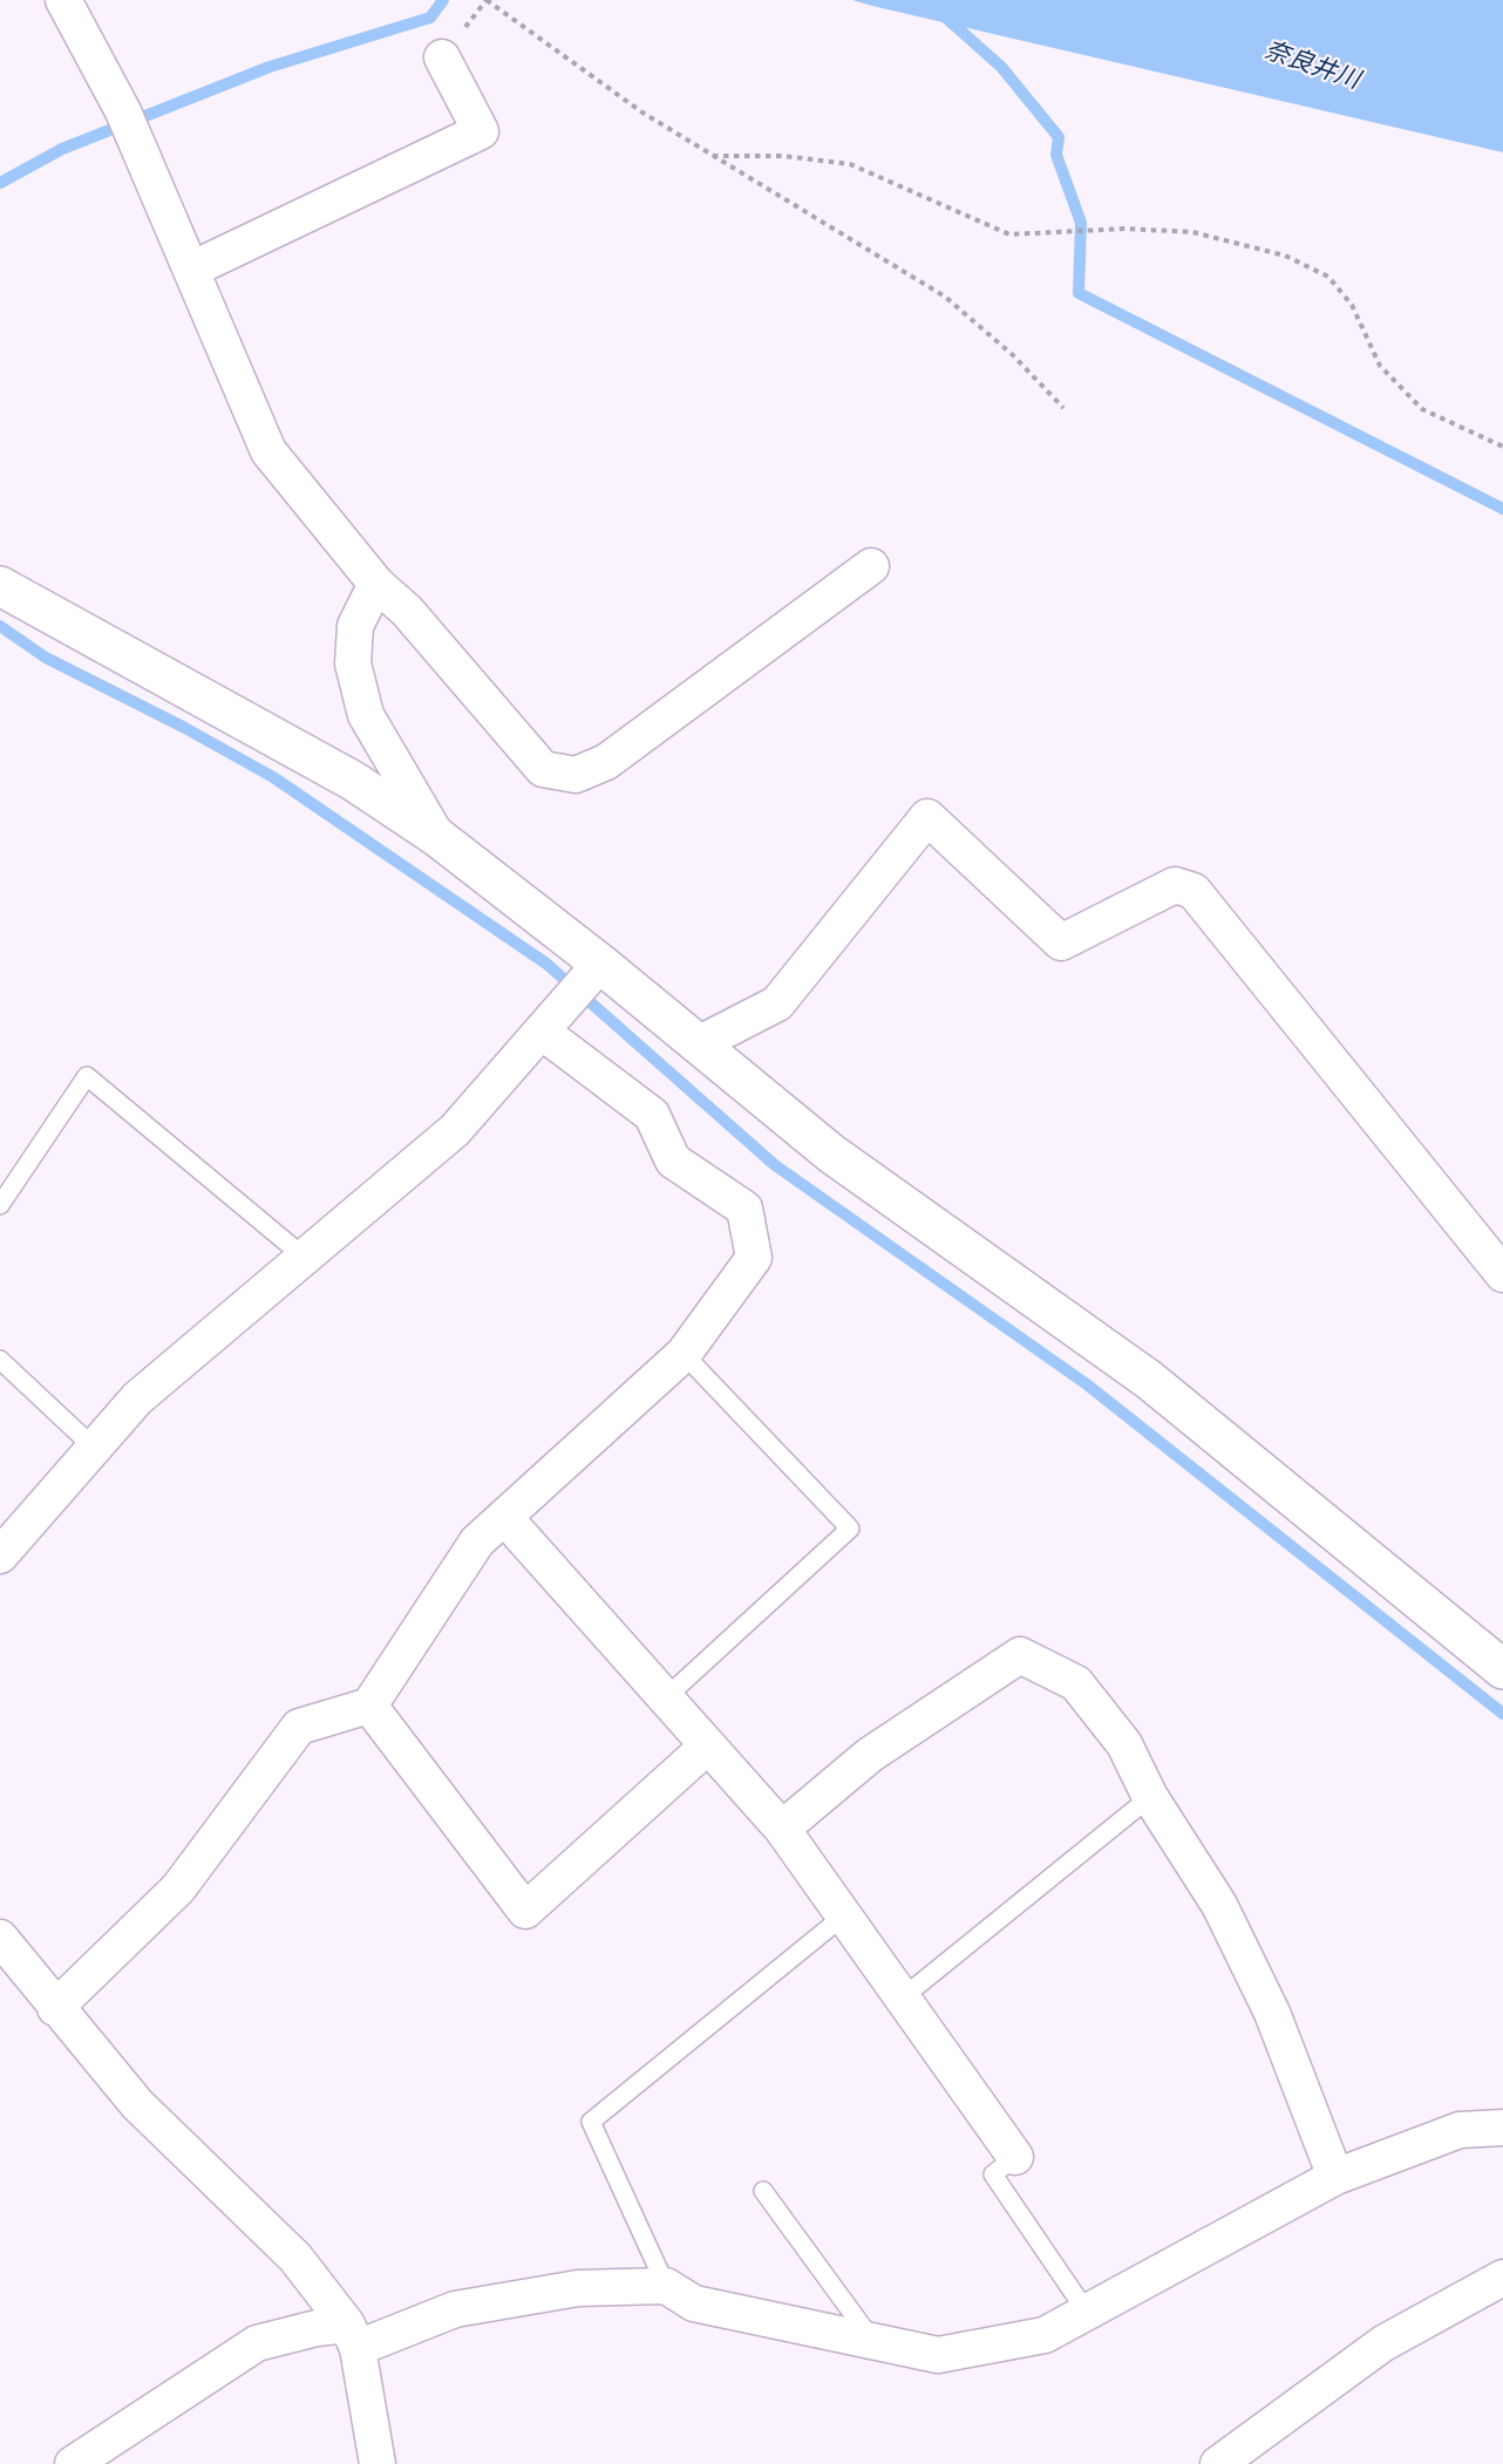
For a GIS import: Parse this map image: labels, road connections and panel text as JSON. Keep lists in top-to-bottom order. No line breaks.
{"water":["奈良井川"]}
